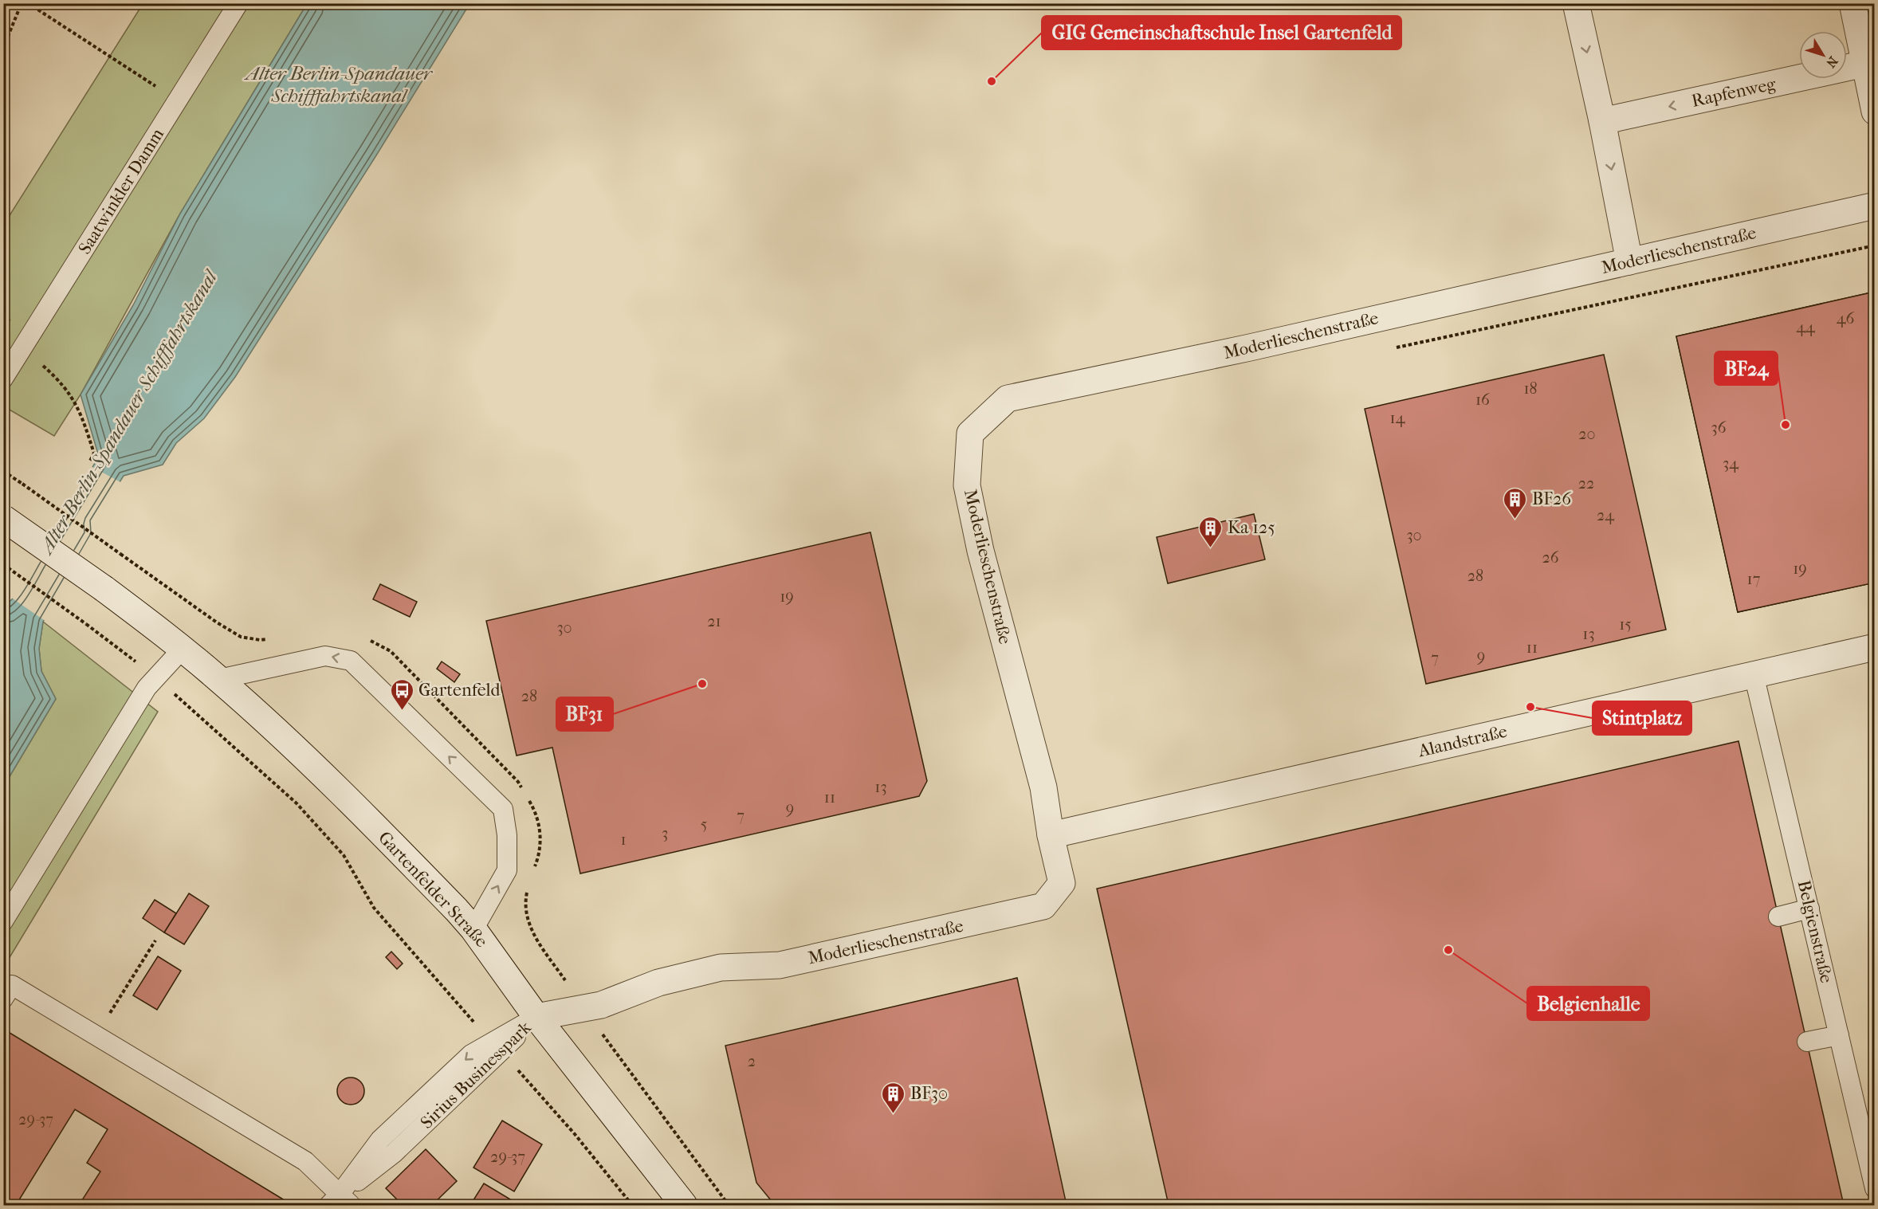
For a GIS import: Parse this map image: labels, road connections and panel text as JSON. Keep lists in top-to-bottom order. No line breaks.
{"streets":{"street":["Rapfenweg","Moderlieschenstraße","Alandstraße","Gartenfelder Straße"],"lane":["Saatwinkler Damm","Belgienstraße","Sirius Businesspark"]},"crossings":[["Moderlieschenstraße","Alandstraße"],["Moderlieschenstraße","Gartenfelder Straße"],["Moderlieschenstraße","Sirius Businesspark"],["Alandstraße","Belgienstraße"],["Gartenfelder Straße","Sirius Businesspark"]],"one_way":["Rapfenweg"],"water":["Alter Berlin-Spandauer Schifffahrtskanal"],"places":{"other":["GIG Gemeinschaftschule Insel Gartenfeld","BF24","BF31","Stintplatz","Belgienhalle"],"building":["BF26","Ka 125","BF30"],"bus stop":["Gartenfeld"]},"house_numbers":["46","44","18","16","14","36","20","34","22","24","30","26","19","28","17","19","21","15","30","13","11","9","7","28","13","11","9","7","5","3","1","2","29-37","29-37"],"north":"bottom right"}
